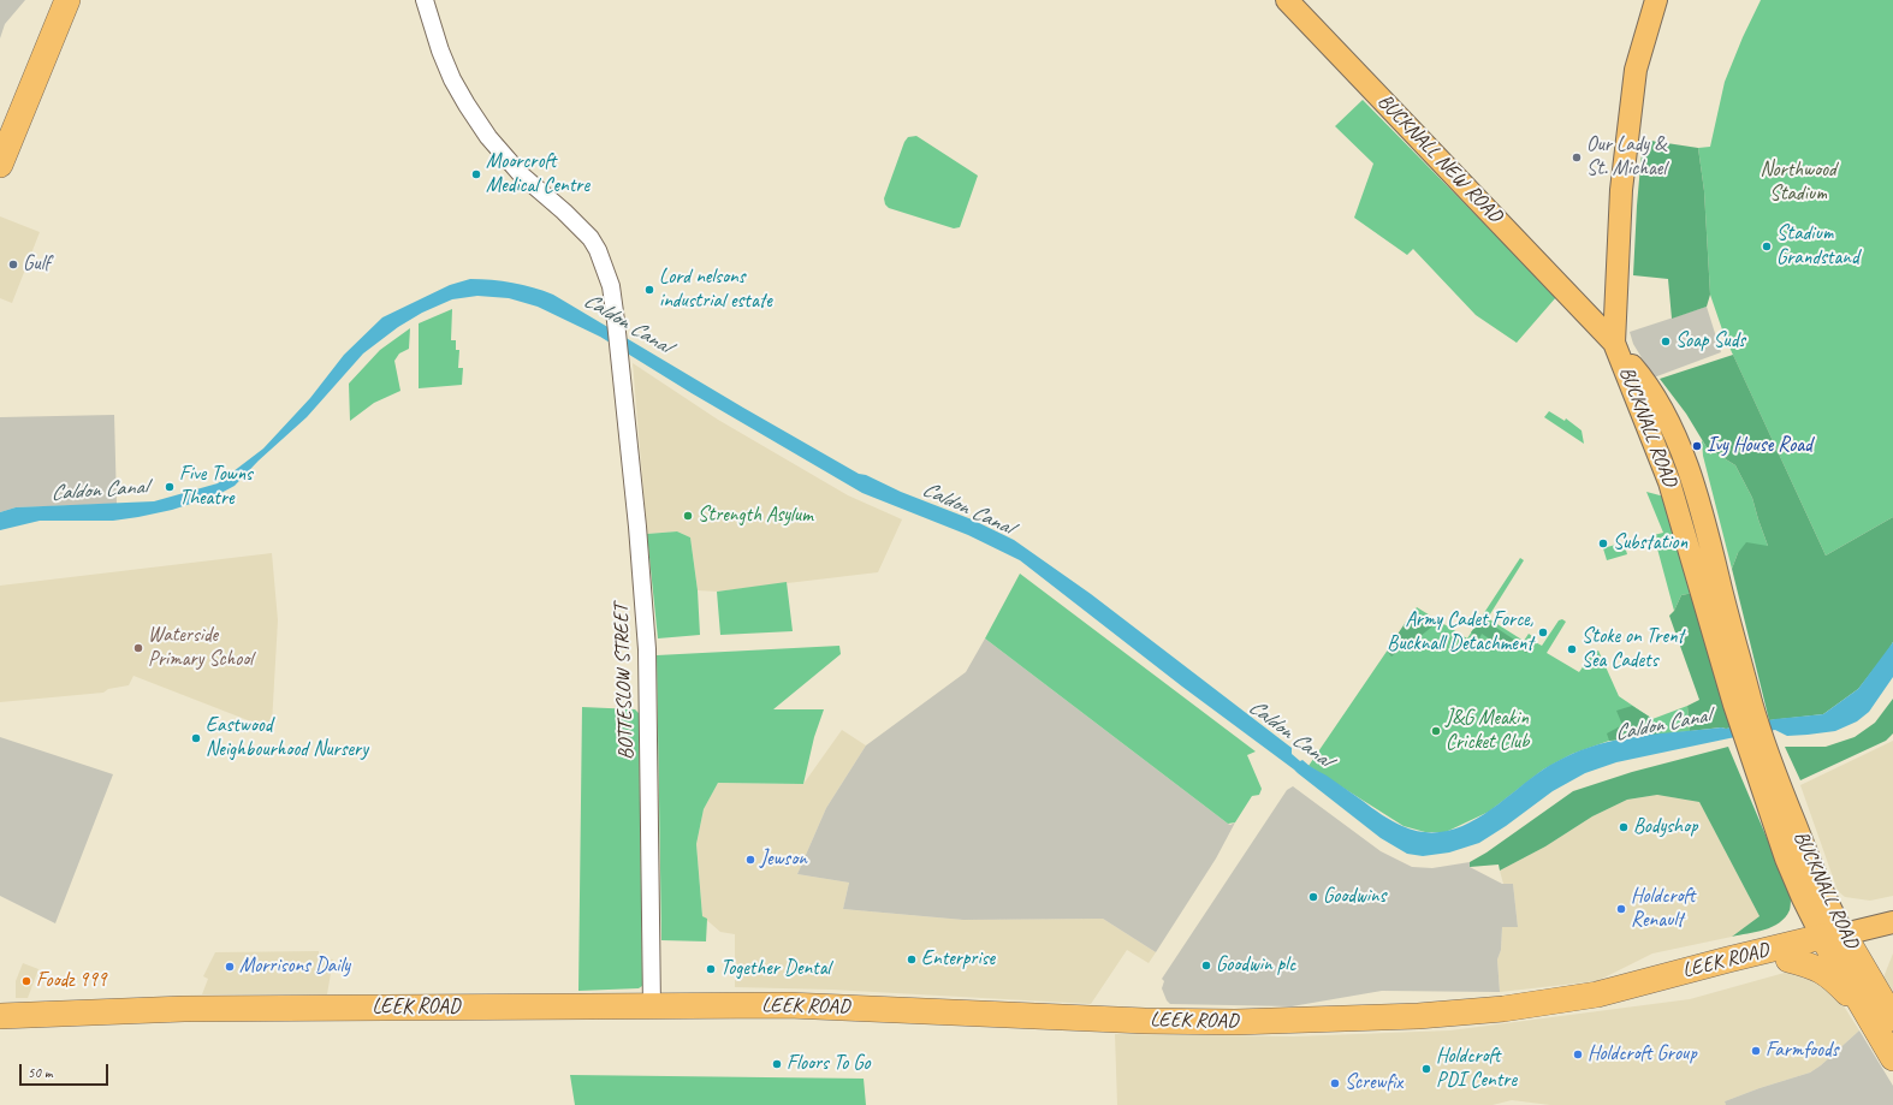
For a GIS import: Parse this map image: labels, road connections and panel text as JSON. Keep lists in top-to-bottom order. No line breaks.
{"streets":{"highway":["BUCKNALL ROAD","LEEK ROAD"],"main road":["BUCKNALL NEW ROAD"],"street":["BOTTESLOW STREET"]},"crossings":[["BUCKNALL NEW ROAD","BUCKNALL ROAD"],["BUCKNALL ROAD","LEEK ROAD"],["BOTTESLOW STREET","LEEK ROAD"]],"water":["Caldon Canal"],"parks":["Northwood Stadium"],"places":["Our Lady & St. Michael","Moorcroft Medical Centre","Stadium Grandstand","Gulf","Lord nelsons industrial estate","Soap Suds","Ivy House Road","Five Towns Theatre","Strength Asylum","Substation","Army Cadet Force, Bucknall Detachment","Waterside Primary School","Stoke on Trent Sea Cadets","J&G Meakin Cricket Club","Eastwood Neighbourhood Nursery","Bodyshop","Jewson","Goodwins","Holdcroft Renault","Enterprise","Goodwin plc","Morrisons Daily","Together Dental","Foodz 999","Farmfoods","Holdcroft Group","Floors To Go","Holdcroft PDI Centre","Screwfix"],"scale_bar":"50 m"}
